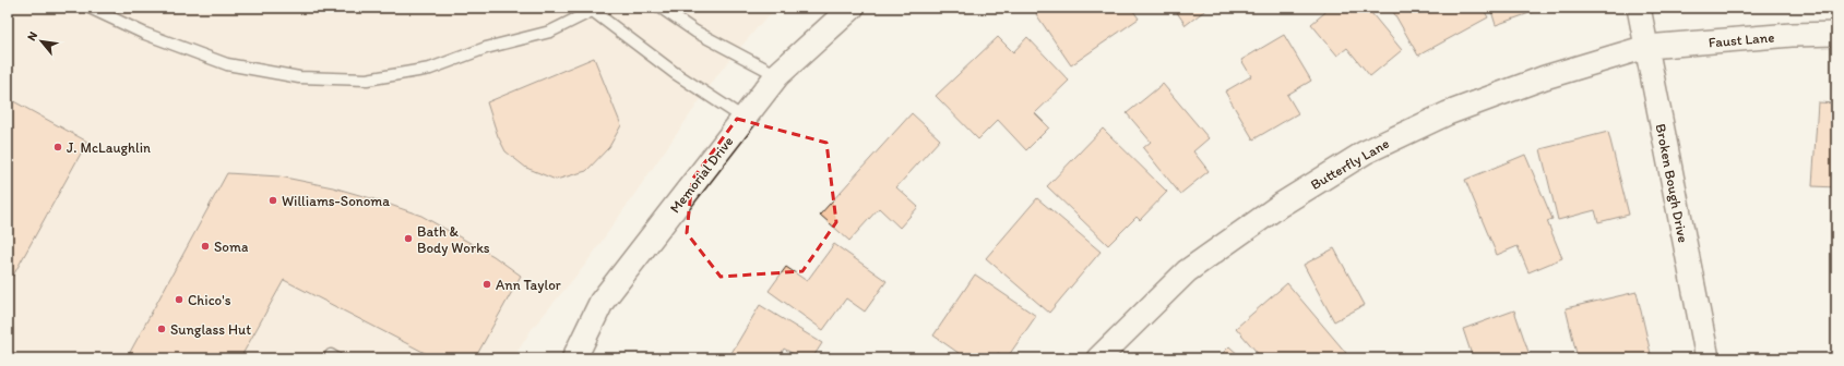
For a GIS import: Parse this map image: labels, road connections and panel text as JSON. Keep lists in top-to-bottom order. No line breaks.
{"streets":{"main road":["Memorial Drive"],"street":["Faust Lane","Butterfly Lane","Broken Bough Drive"]},"crossings":[["Faust Lane","Butterfly Lane"],["Faust Lane","Broken Bough Drive"],["Butterfly Lane","Broken Bough Drive"]],"places":["J. McLaughlin","Williams-Sonoma","Bath & Body Works","Soma","Ann Taylor","Chico's","Sunglass Hut"],"north":"top left"}
